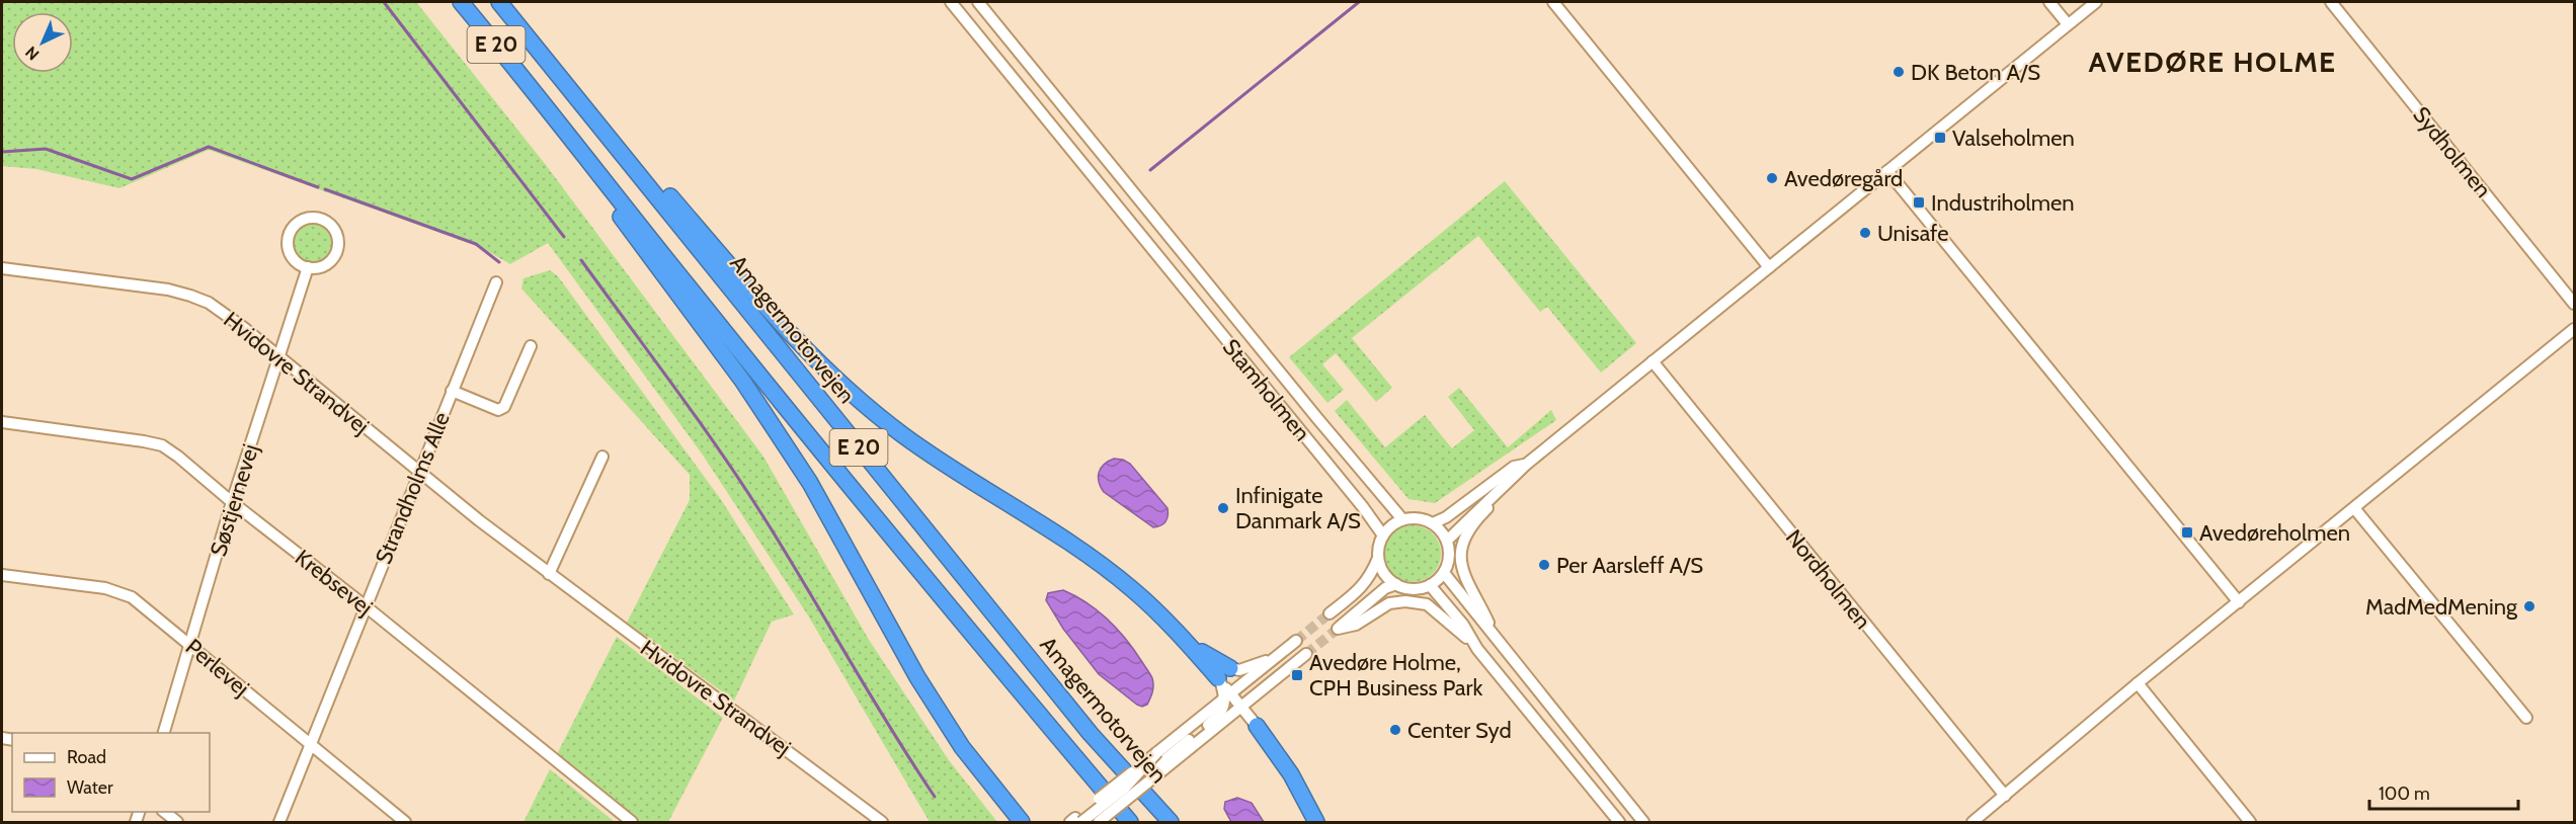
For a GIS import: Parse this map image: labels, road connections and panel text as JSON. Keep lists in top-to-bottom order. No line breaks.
{"streets":{"highway":["E 20","Amagermotorvejen"],"street":["Sydholmen","Hvidovre Strandvej","Stamholmen","Strandholms Alle","Søstjernevej","Nordholmen","Krebsevej","Perlevej"]},"crossings":[["Hvidovre Strandvej","Strandholms Alle"],["Hvidovre Strandvej","Søstjernevej"],["Strandholms Alle","Krebsevej"],["Strandholms Alle","Perlevej"],["Søstjernevej","Krebsevej"],["Søstjernevej","Perlevej"]],"districts":["AVEDØRE HOLME"],"places":{"other":["DK Beton A/S","Avedøregård","Unisafe","Infinigate Danmark A/S","Per Aarsleff A/S","MadMedMening","Center Syd"],"transit":["Valseholmen","Industriholmen","Avedøreholmen","Avedøre Holme, CPH Business Park"]},"legend":["Road","Water"],"scale_bar":"100 m","north":"bottom left"}
